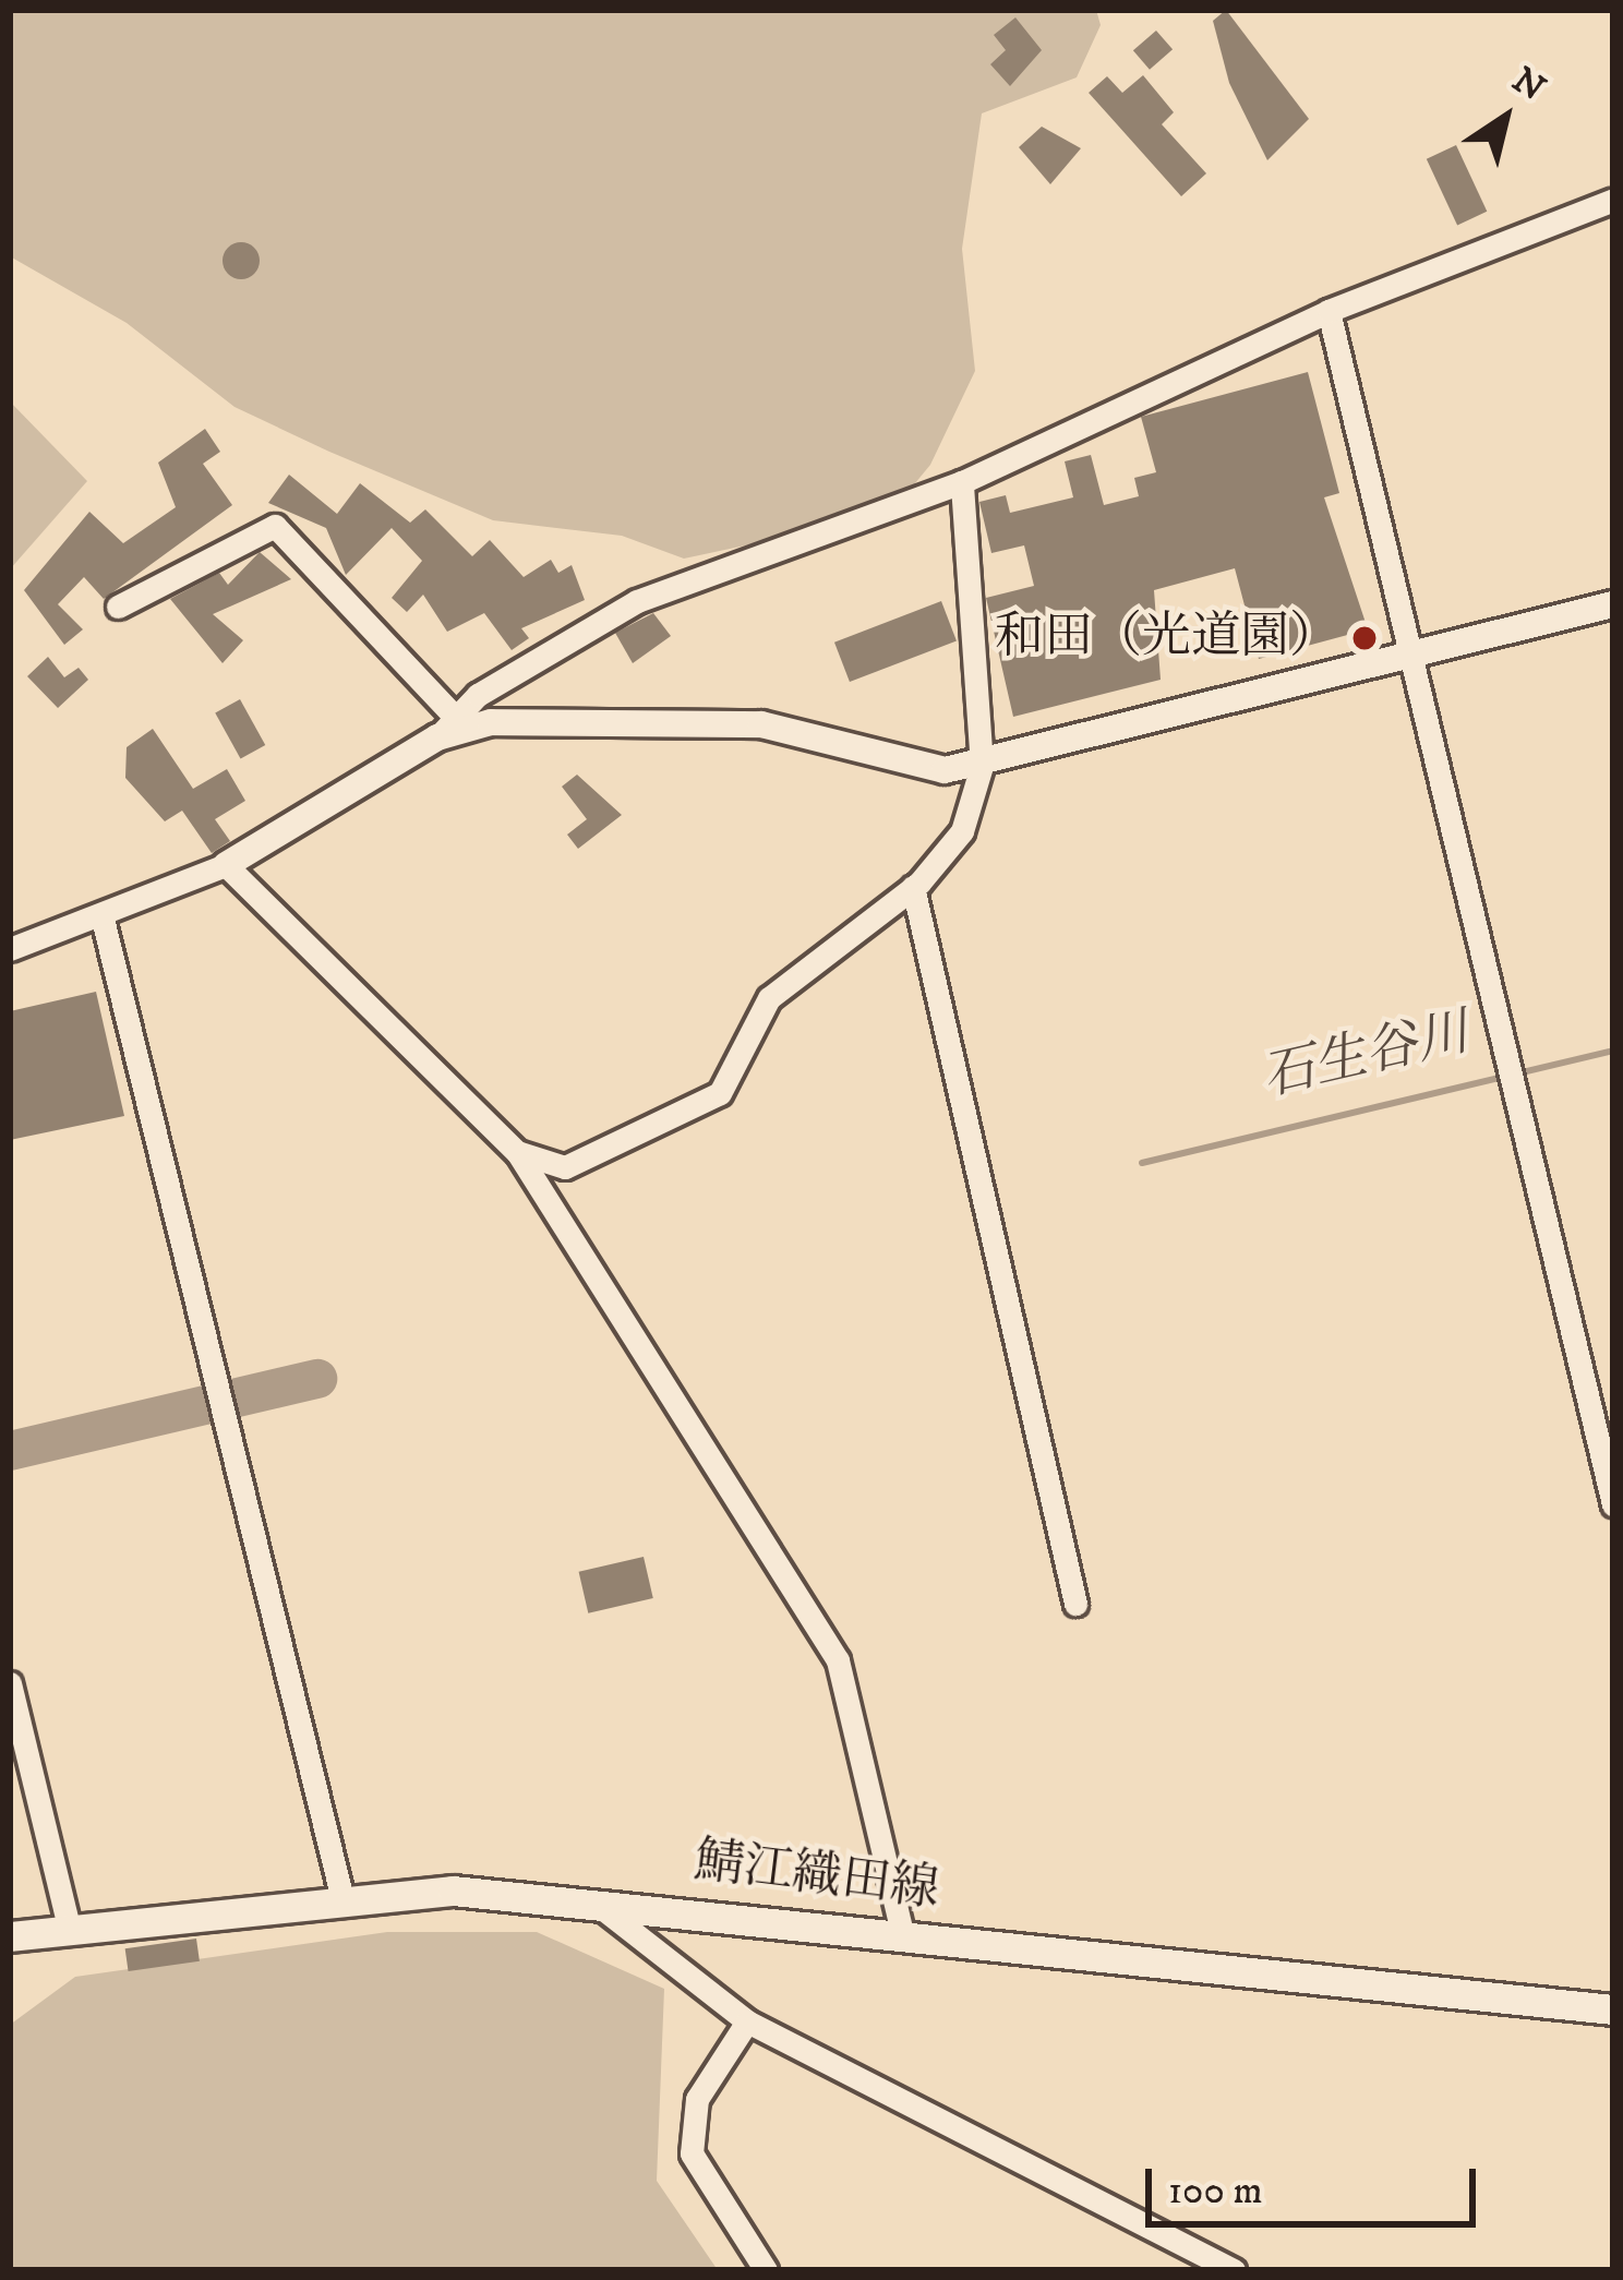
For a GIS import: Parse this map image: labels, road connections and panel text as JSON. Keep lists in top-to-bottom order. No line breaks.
{"streets":{"main road":["鯖江織田線"]},"water":["石生谷川"],"places":["和田（光道園）"],"scale_bar":"100 m","north":"top right"}
